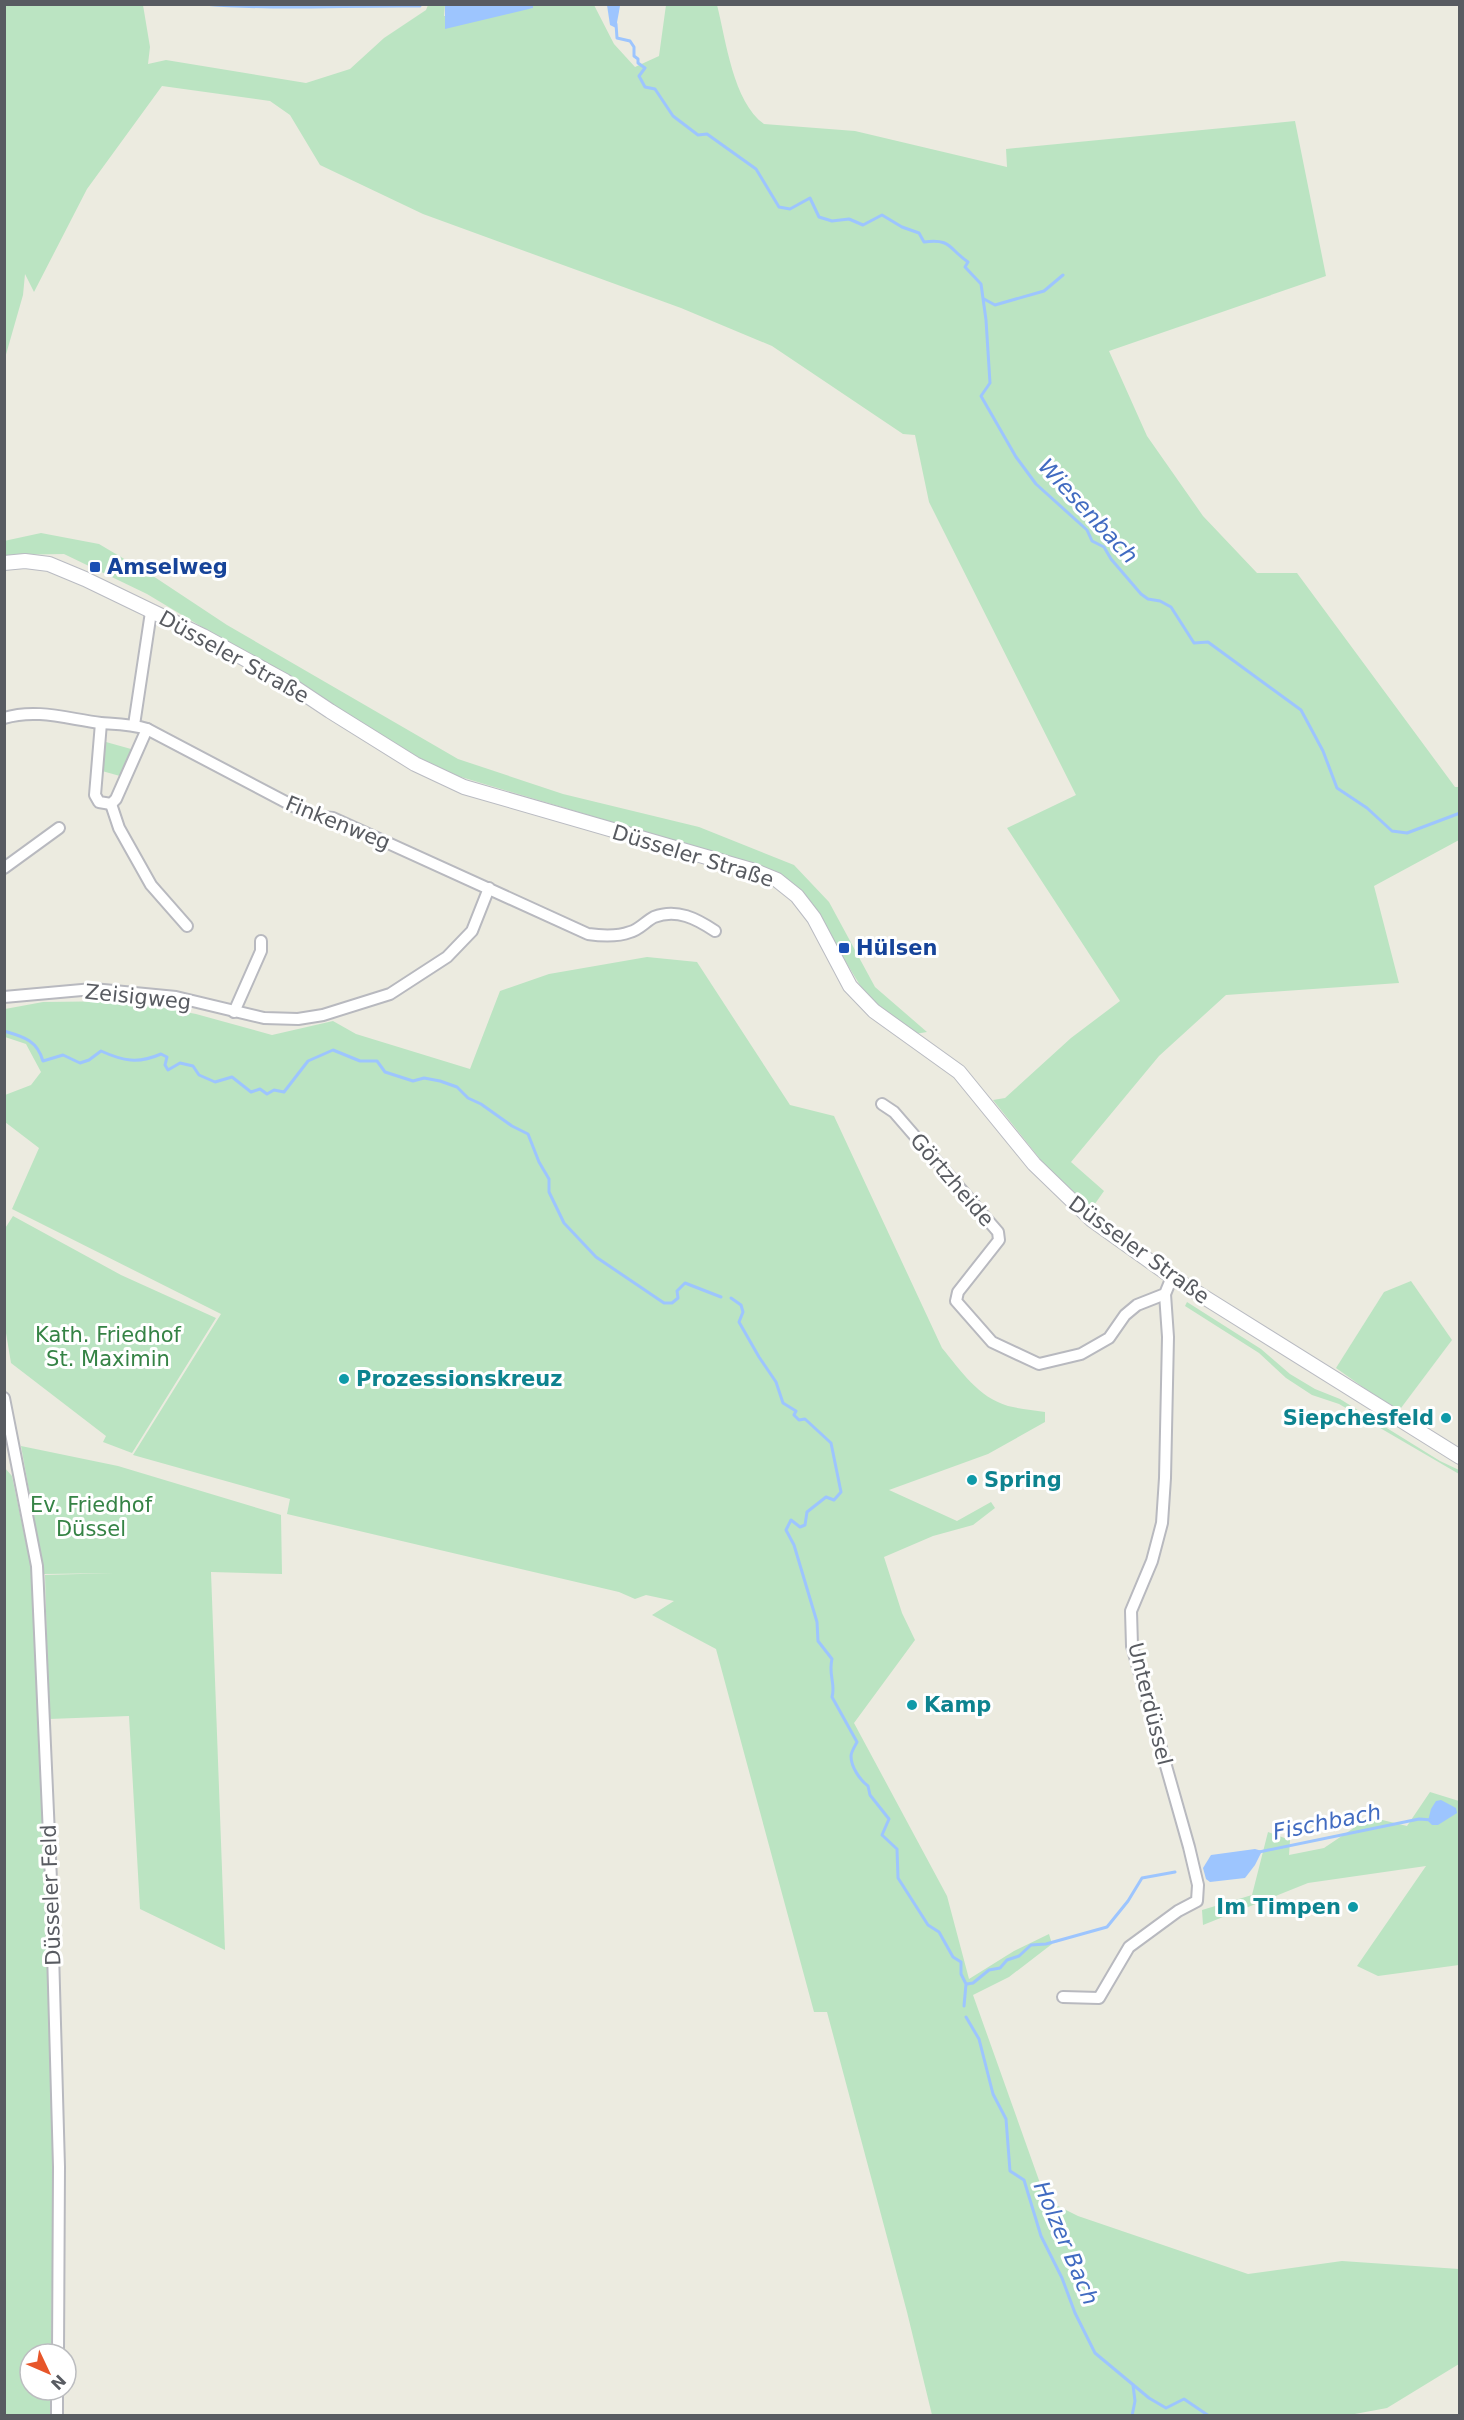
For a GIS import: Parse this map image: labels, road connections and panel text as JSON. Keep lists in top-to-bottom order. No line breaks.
{"streets":{"main road":["Düsseler Straße"],"street":["Finkenweg","Zeisigweg","Görtzheide","Unterdüssel","Düsseler Feld"]},"crossings":[["Finkenweg","Zeisigweg"],["Görtzheide","Unterdüssel"]],"water":["Wiesenbach","Fischbach","Holzer Bach"],"parks":["Kath. Friedhof St. Maximin","Ev. Friedhof Düssel"],"places":{"transit":["Amselweg","Hülsen"],"other":["Prozessionskreuz","Siepchesfeld","Spring","Kamp","Im Timpen"]},"north":"bottom right"}
